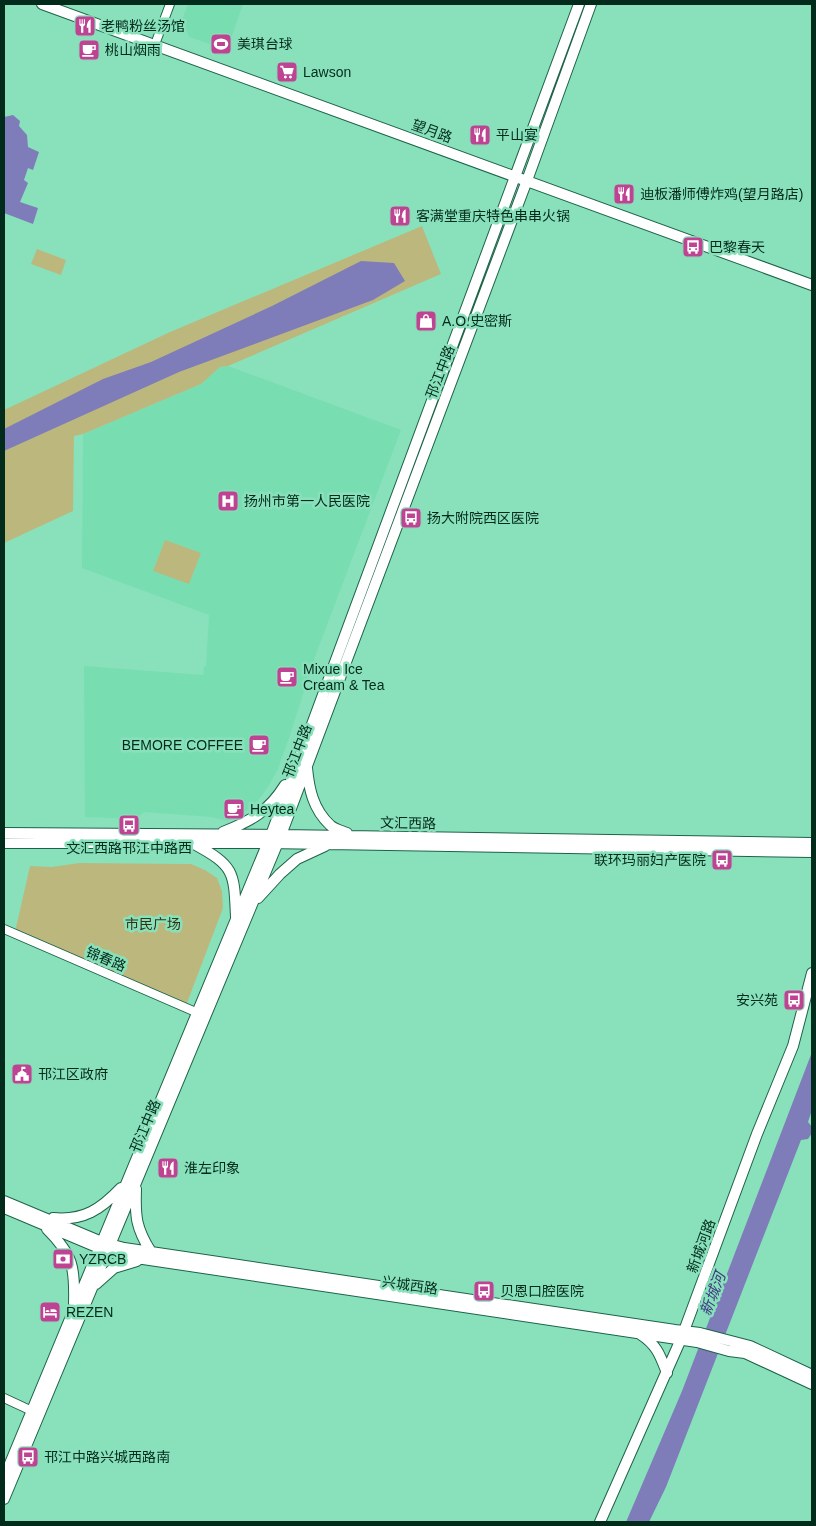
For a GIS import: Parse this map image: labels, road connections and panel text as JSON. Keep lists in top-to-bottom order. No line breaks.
{"streets":{"main road":["望月路","邗江中路","文汇西路","新城河路","兴城西路"],"street":["锦春路"]},"crossings":[["望月路","邗江中路"],["邗江中路","文汇西路"],["邗江中路","锦春路"],["邗江中路","兴城西路"],["新城河路","兴城西路"]],"water":["新城河"],"parks":["市民广场"],"places":{"restaurant":["老鸭粉丝汤馆","平山宴","迪板潘师傅炸鸡(望月路店)","客满堂重庆特色串串火锅","淮左印象"],"sports":["美琪台球"],"cafe":["桃山烟雨","Mixue Ice Cream & Tea","BEMORE COFFEE","Heytea"],"supermarket":["Lawson"],"bus stop":["巴黎春天","扬大附院西区医院","文汇西路邗江中路西","联环玛丽妇产医院","安兴苑","贝恩口腔医院","邗江中路兴城西路南"],"shop":["A.O.史密斯"],"hospital":["扬州市第一人民医院"],"public building":["邗江区政府"],"bank":["YZRCB"],"hotel":["REZEN"]}}
